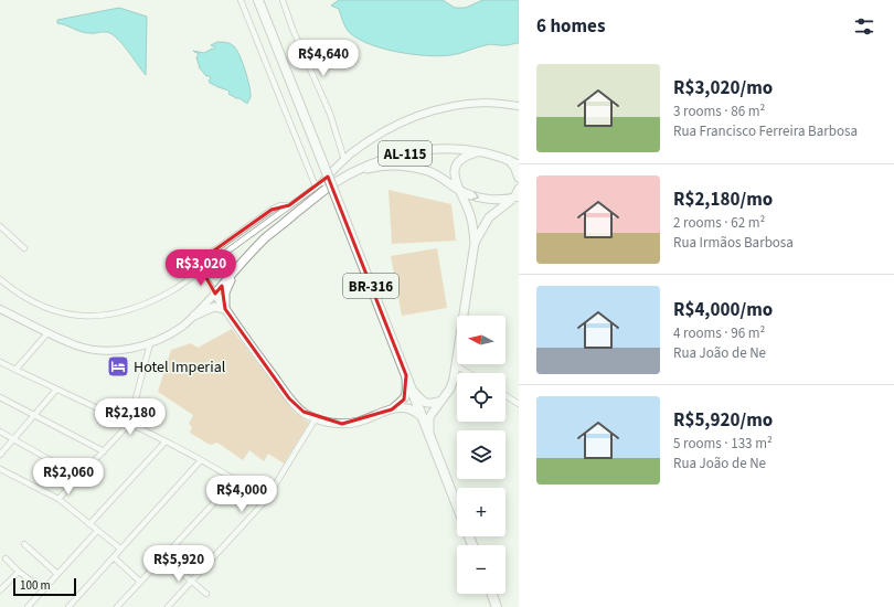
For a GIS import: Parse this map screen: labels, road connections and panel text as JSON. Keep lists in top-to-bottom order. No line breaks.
{"streets":{"highway":["BR-316"],"main road":["AL-115"]},"places":{"hotel":["Hotel Imperial"]},"scale_bar":"100 m","north":"left","page":{"heading":"6 homes","price":["R$4,640","R$3,020","R$2,180","R$2,060","R$4,000","R$5,920"],"list":[{"name":"R$3,020/mo","note":"3 rooms · 86 m² · Rua Francisco Ferreira Barbosa"},{"name":"R$2,180/mo","note":"2 rooms · 62 m² · Rua Irmãos Barbosa"},{"name":"R$4,000/mo","note":"4 rooms · 96 m² · Rua João de Ne"},{"name":"R$5,920/mo","note":"5 rooms · 133 m² · Rua João de Ne"}],"map_buttons":["+","−"],"scale":"100 m"}}
